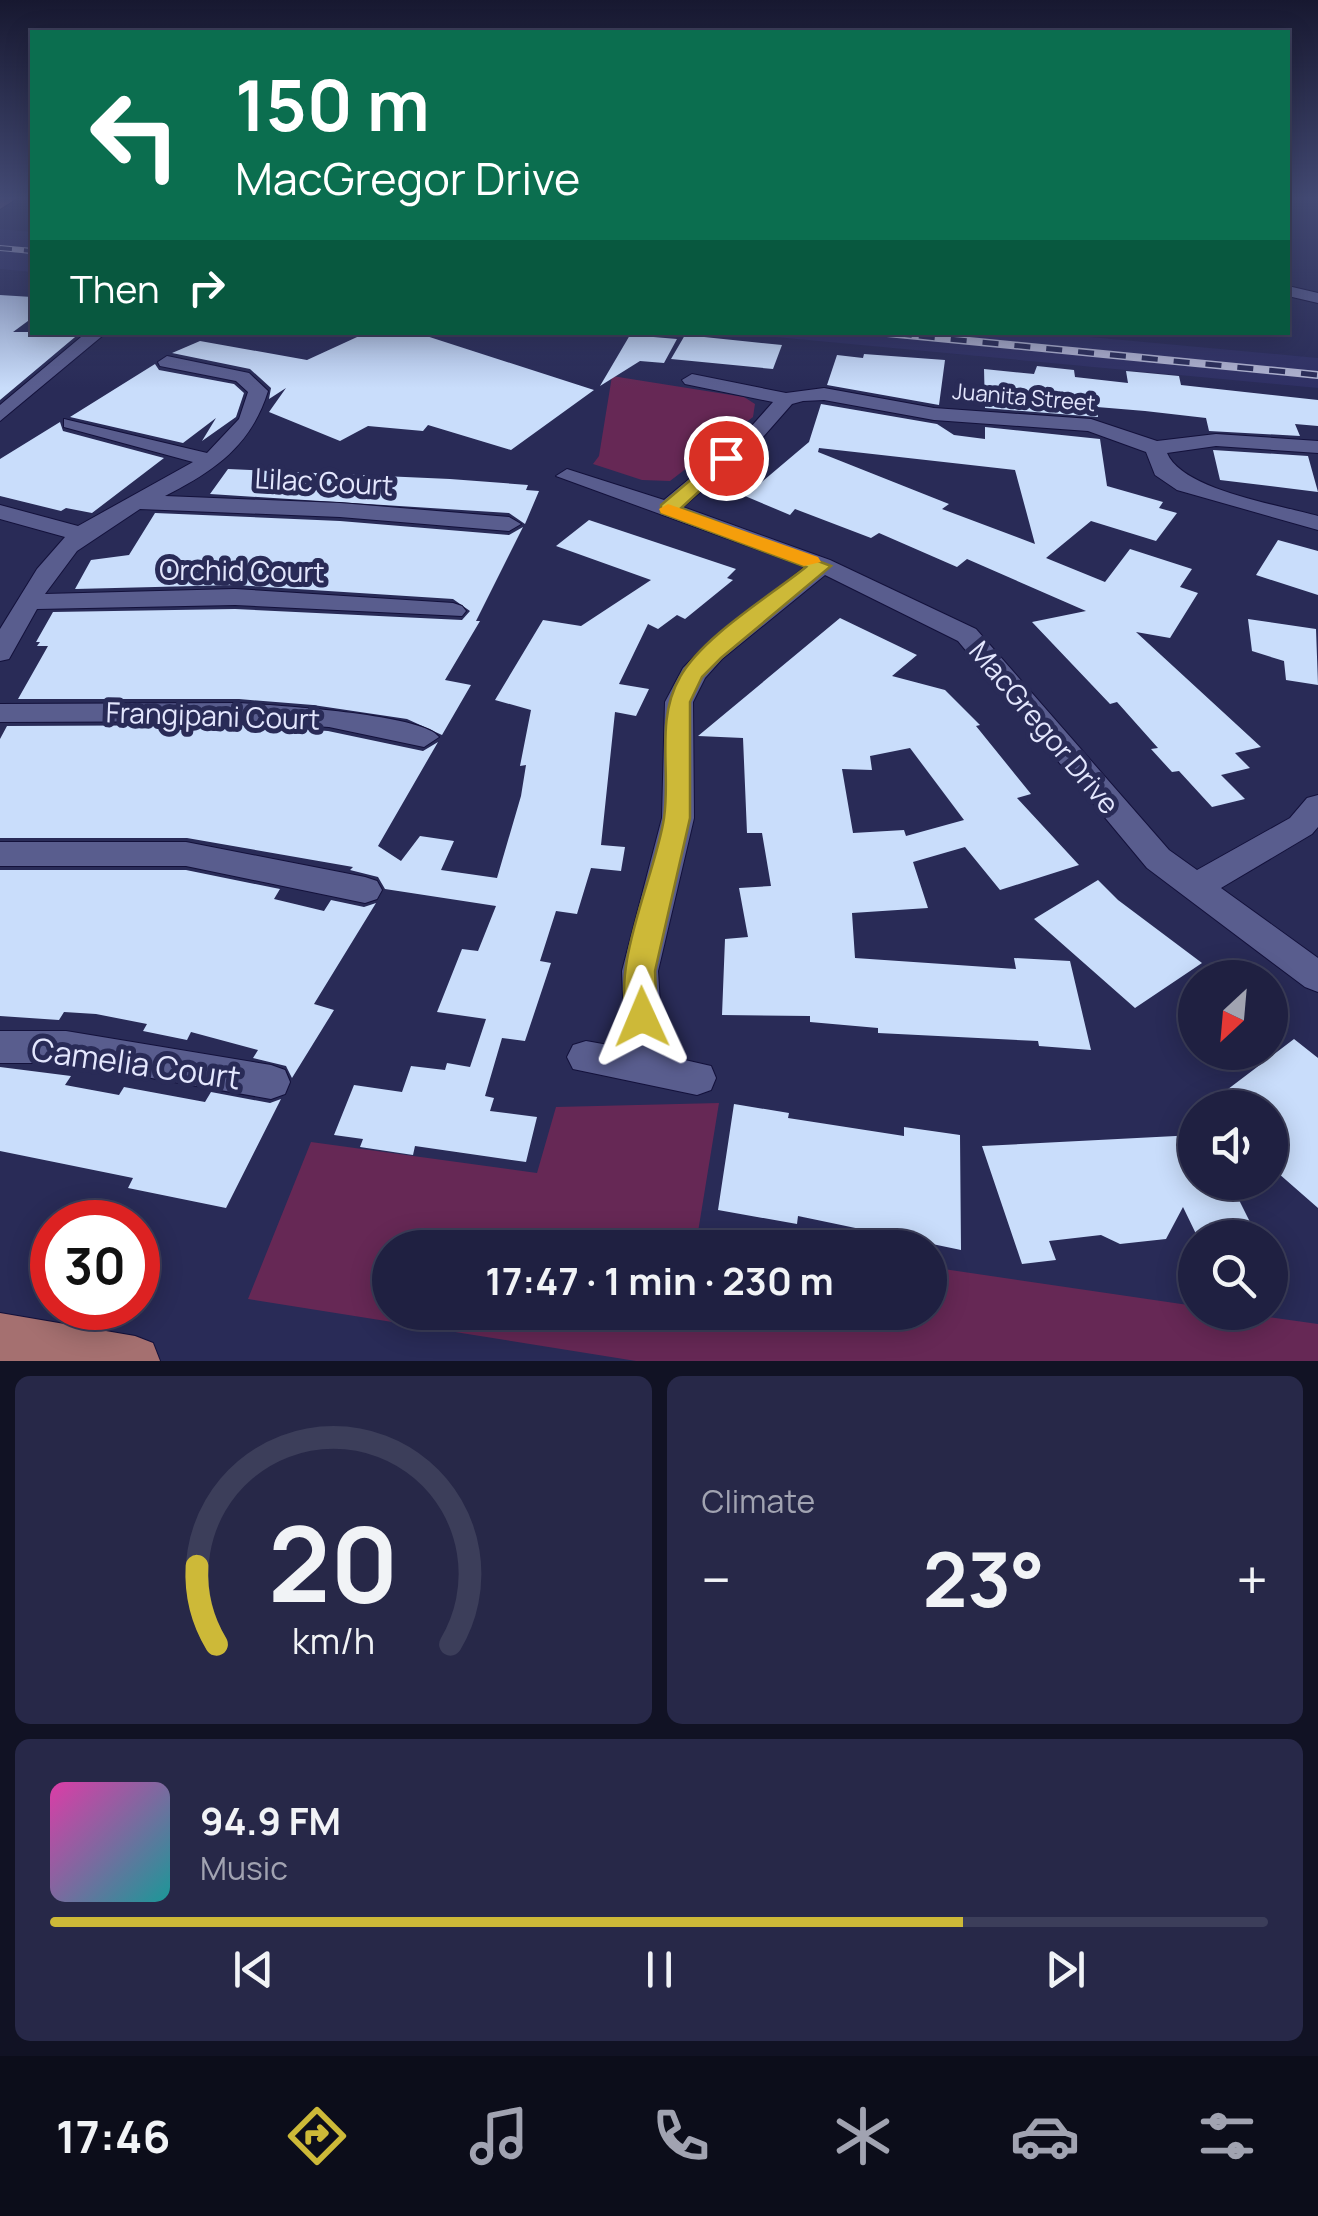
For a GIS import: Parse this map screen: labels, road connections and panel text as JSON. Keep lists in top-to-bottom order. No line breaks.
{"streets":{"street":["Juanita Street","Lilac Court","Orchid Court","Frangipani Court","MacGregor Drive","Camelia Court"]},"north":"bottom left","page":{"turn":["150 m","MacGregor Drive"],"then":"Then","limit":"30","trip":"17:47 · 1 min · 230 m","tile":"Climate","heat":["−","23°","+"],"song":["94.9 FM","Music"],"tabs":"17:46","gauge":["20","km/h"]}}
